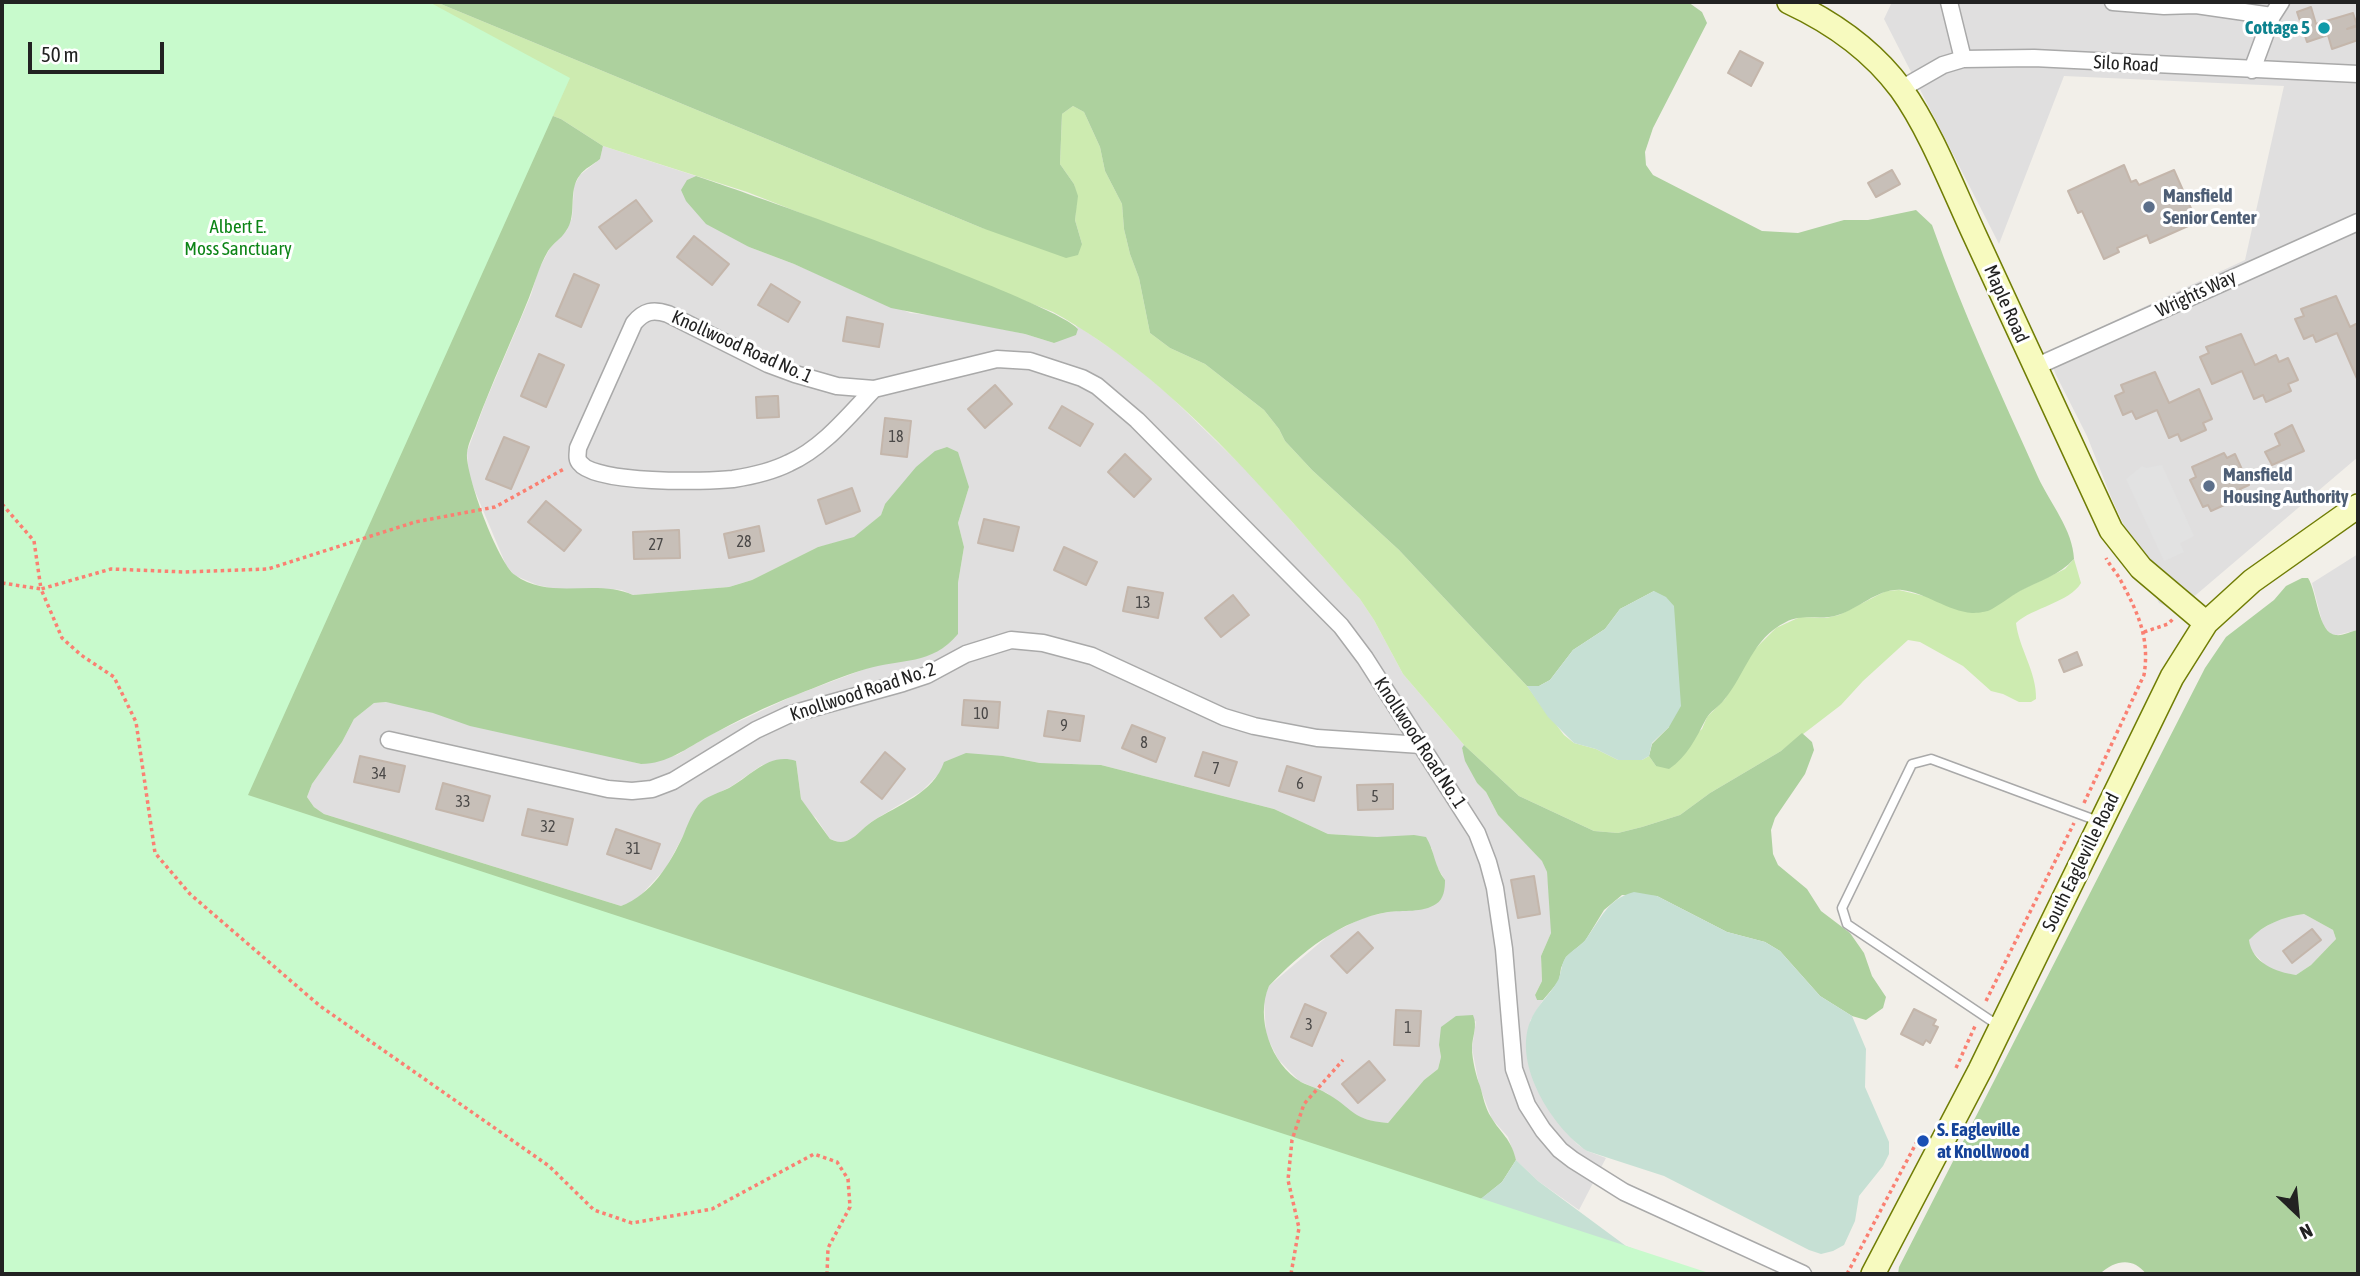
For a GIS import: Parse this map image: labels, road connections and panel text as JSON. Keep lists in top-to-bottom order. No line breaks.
{"streets":{"main road":["Maple Road","South Eagleville Road"],"street":["Silo Road","Wrights Way","Knollwood Road No. 1","Knollwood Road No. 2"]},"crossings":[["Silo Road","Maple Road"],["Wrights Way","Maple Road"],["Maple Road","South Eagleville Road"],["Knollwood Road No. 1","Knollwood Road No. 2"]],"parks":["Albert E. Moss Sanctuary"],"places":["Cottage 5","Mansfield Senior Center","Mansfield Housing Authority","S. Eagleville at Knollwood"],"house_numbers":["18","28","27","13","10","9","8","7","34","6","5","33","32","31","3","1"],"scale_bar":"50 m","north":"bottom right"}
